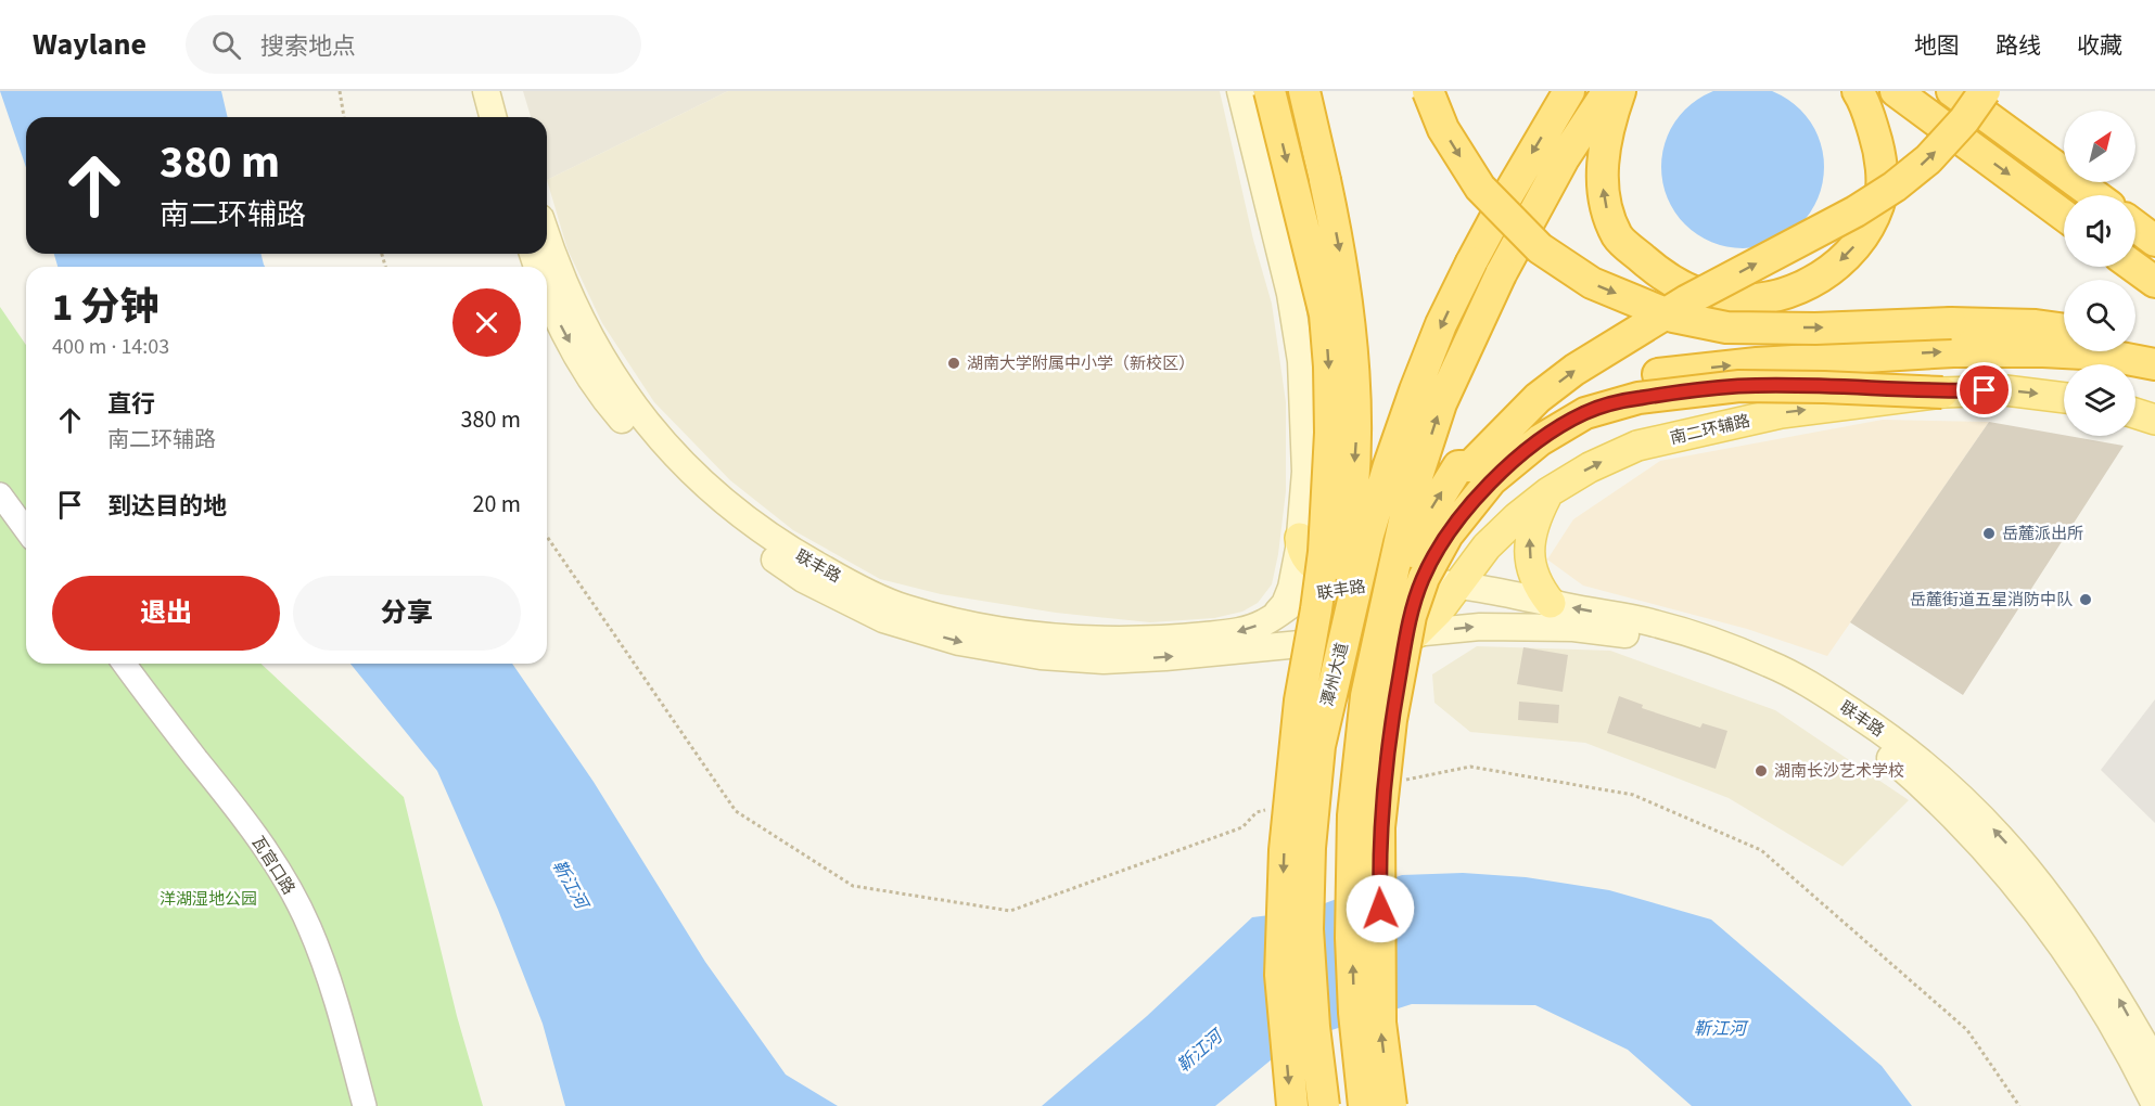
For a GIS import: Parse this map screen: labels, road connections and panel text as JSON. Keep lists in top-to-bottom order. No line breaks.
{"streets":{"highway":["潭州大道"],"main road":["南二环辅路","联丰路"],"street":["瓦官口路"]},"crossings":[["南二环辅路","联丰路"]],"one_way":["南二环辅路"],"water":["靳江河"],"parks":["洋湖湿地公园"],"places":["湖南大学附属中小学（新校区）","岳麓派出所","岳麓街道五星消防中队","湖南长沙艺术学校"],"north":"top right","page":{"header":"Waylane","search":"搜索地点","nav":["地图","路线","收藏"],"turn":["380 m","南二环辅路"],"heading":["1 分钟","400 m · 14:03"],"list":[{"name":"直行","note":"南二环辅路","value":"380 m"},{"name":"到达目的地","value":"20 m"}],"buttons":["退出","分享"]}}
